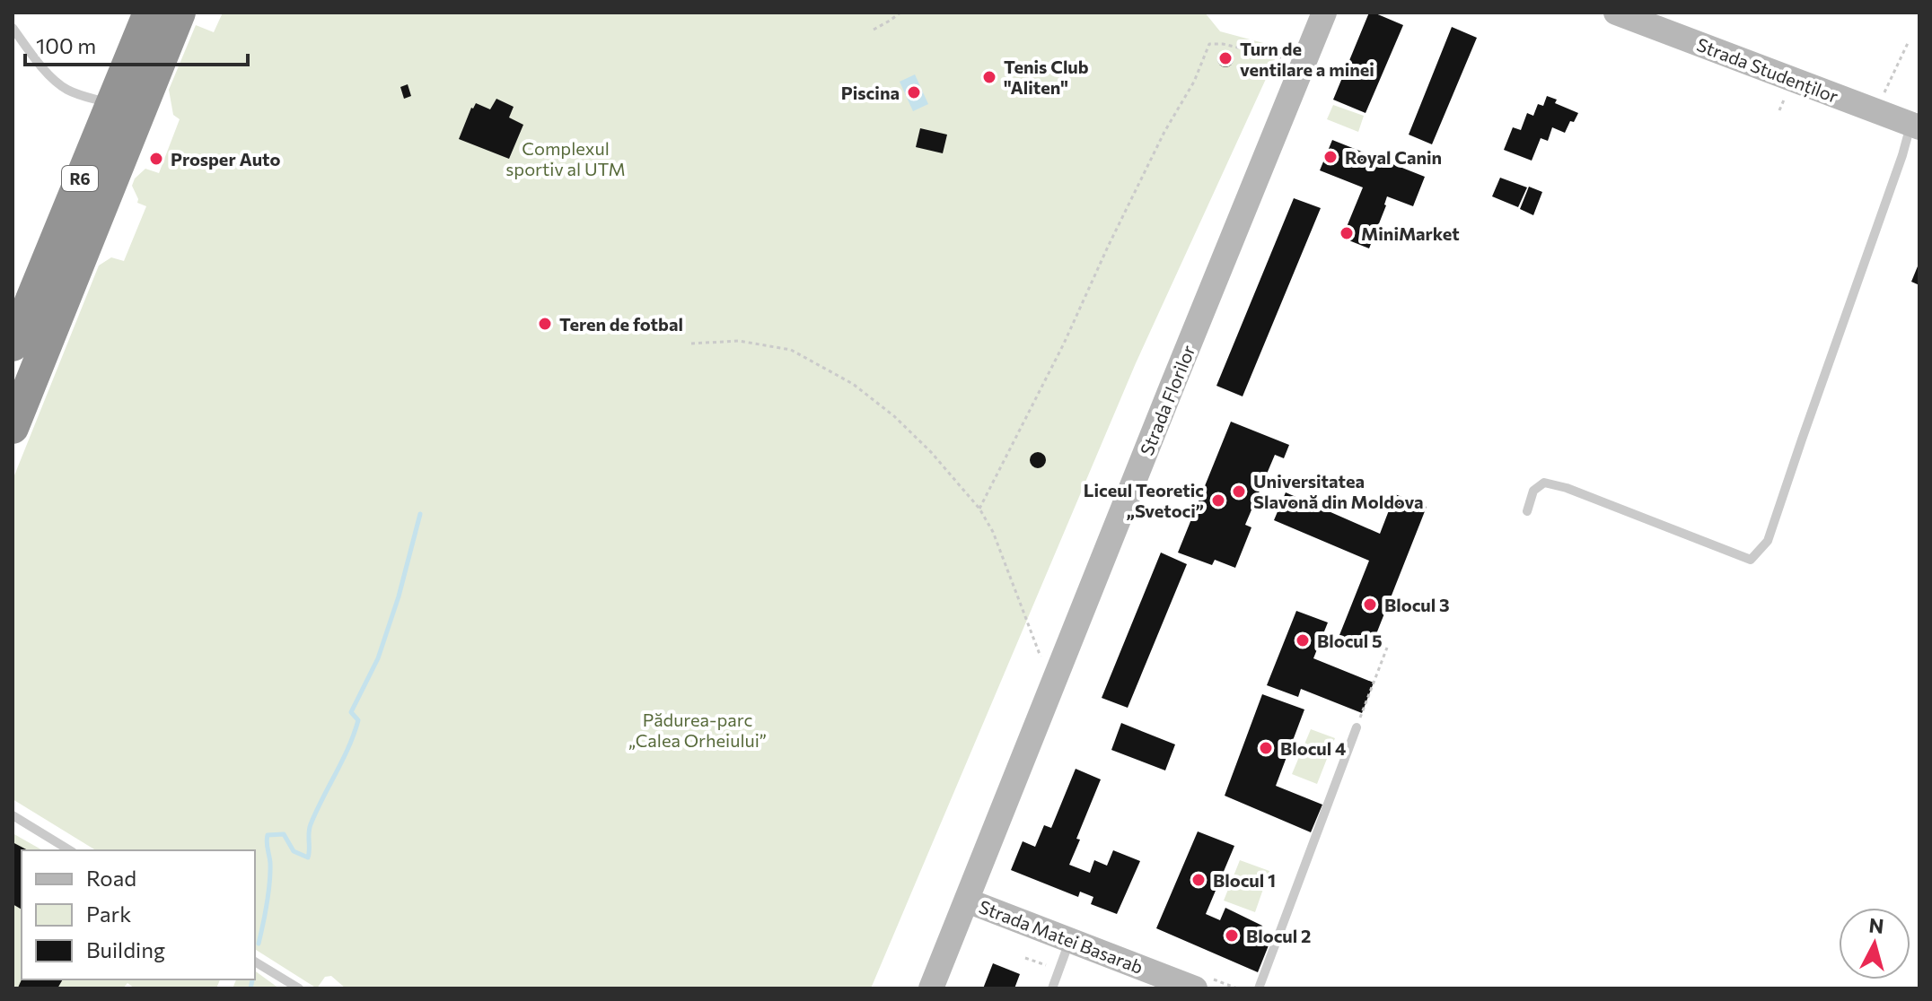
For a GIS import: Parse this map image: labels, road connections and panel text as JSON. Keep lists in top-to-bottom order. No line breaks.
{"streets":{"highway":["R6"],"main road":["Strada Studenților","Strada Florilor","Strada Matei Basarab"]},"crossings":[["Strada Florilor","Strada Matei Basarab"]],"parks":["Complexul sportiv al UTM","Pădurea-parc „Calea Orheiului”"],"places":["Turn de ventilare a minei","Tenis Club \"Aliten\"","Piscina","Royal Canin","Prosper Auto","MiniMarket","Teren de fotbal","Universitatea Slavonă din Moldova","Liceul Teoretic „Svetoci”","Blocul 3","Blocul 5","Blocul 4","Blocul 1","Blocul 2"],"legend":["Road","Park","Building"],"scale_bar":"100 m","north":"top"}
